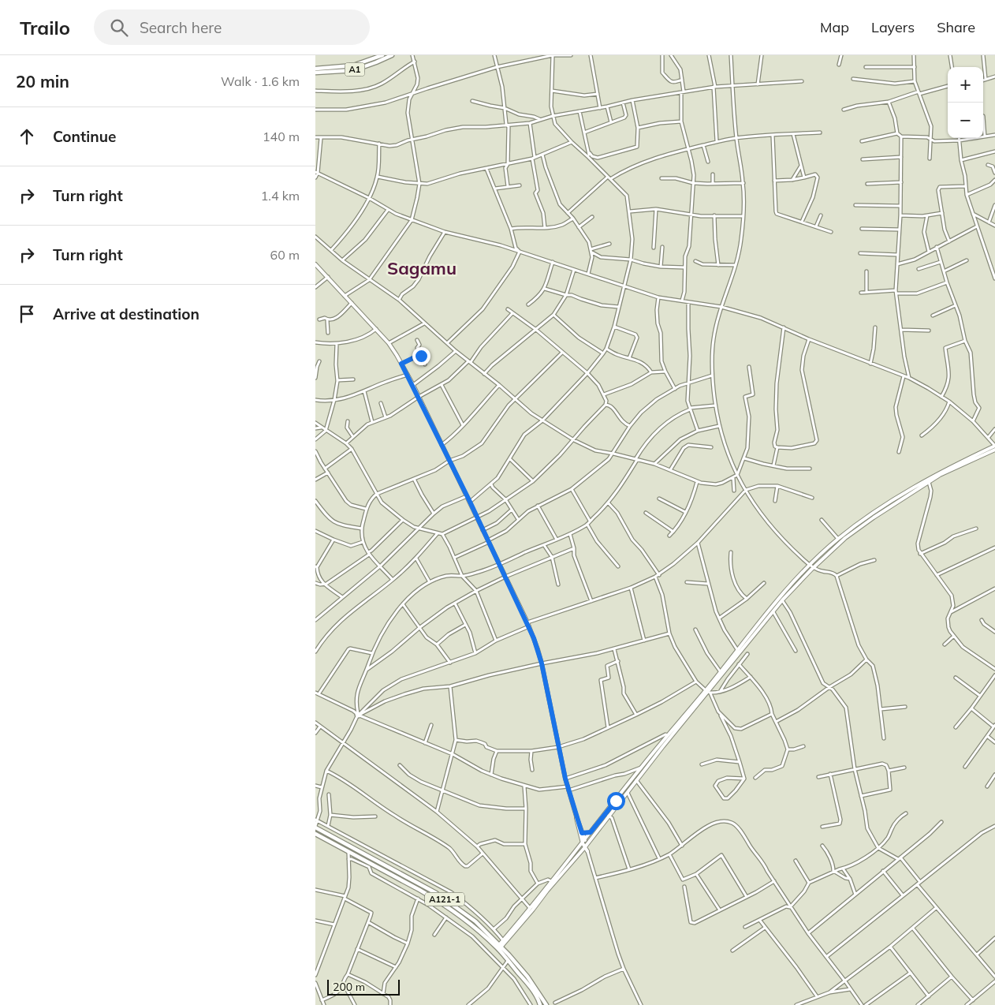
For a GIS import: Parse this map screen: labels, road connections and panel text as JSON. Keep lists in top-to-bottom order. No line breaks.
{"streets":{"highway":["A1","A121-1"]},"districts":["Sagamu"],"scale_bar":"200 m","page":{"header":"Trailo","search":"Search here","nav":["Map","Layers","Share"],"heading":["20 min","Walk · 1.6 km"],"map_buttons":["+","−"],"list":[["Continue","140 m"],["Turn right","1.4 km"],["Turn right","60 m"],"Arrive at destination"],"scale":"200 m"}}
